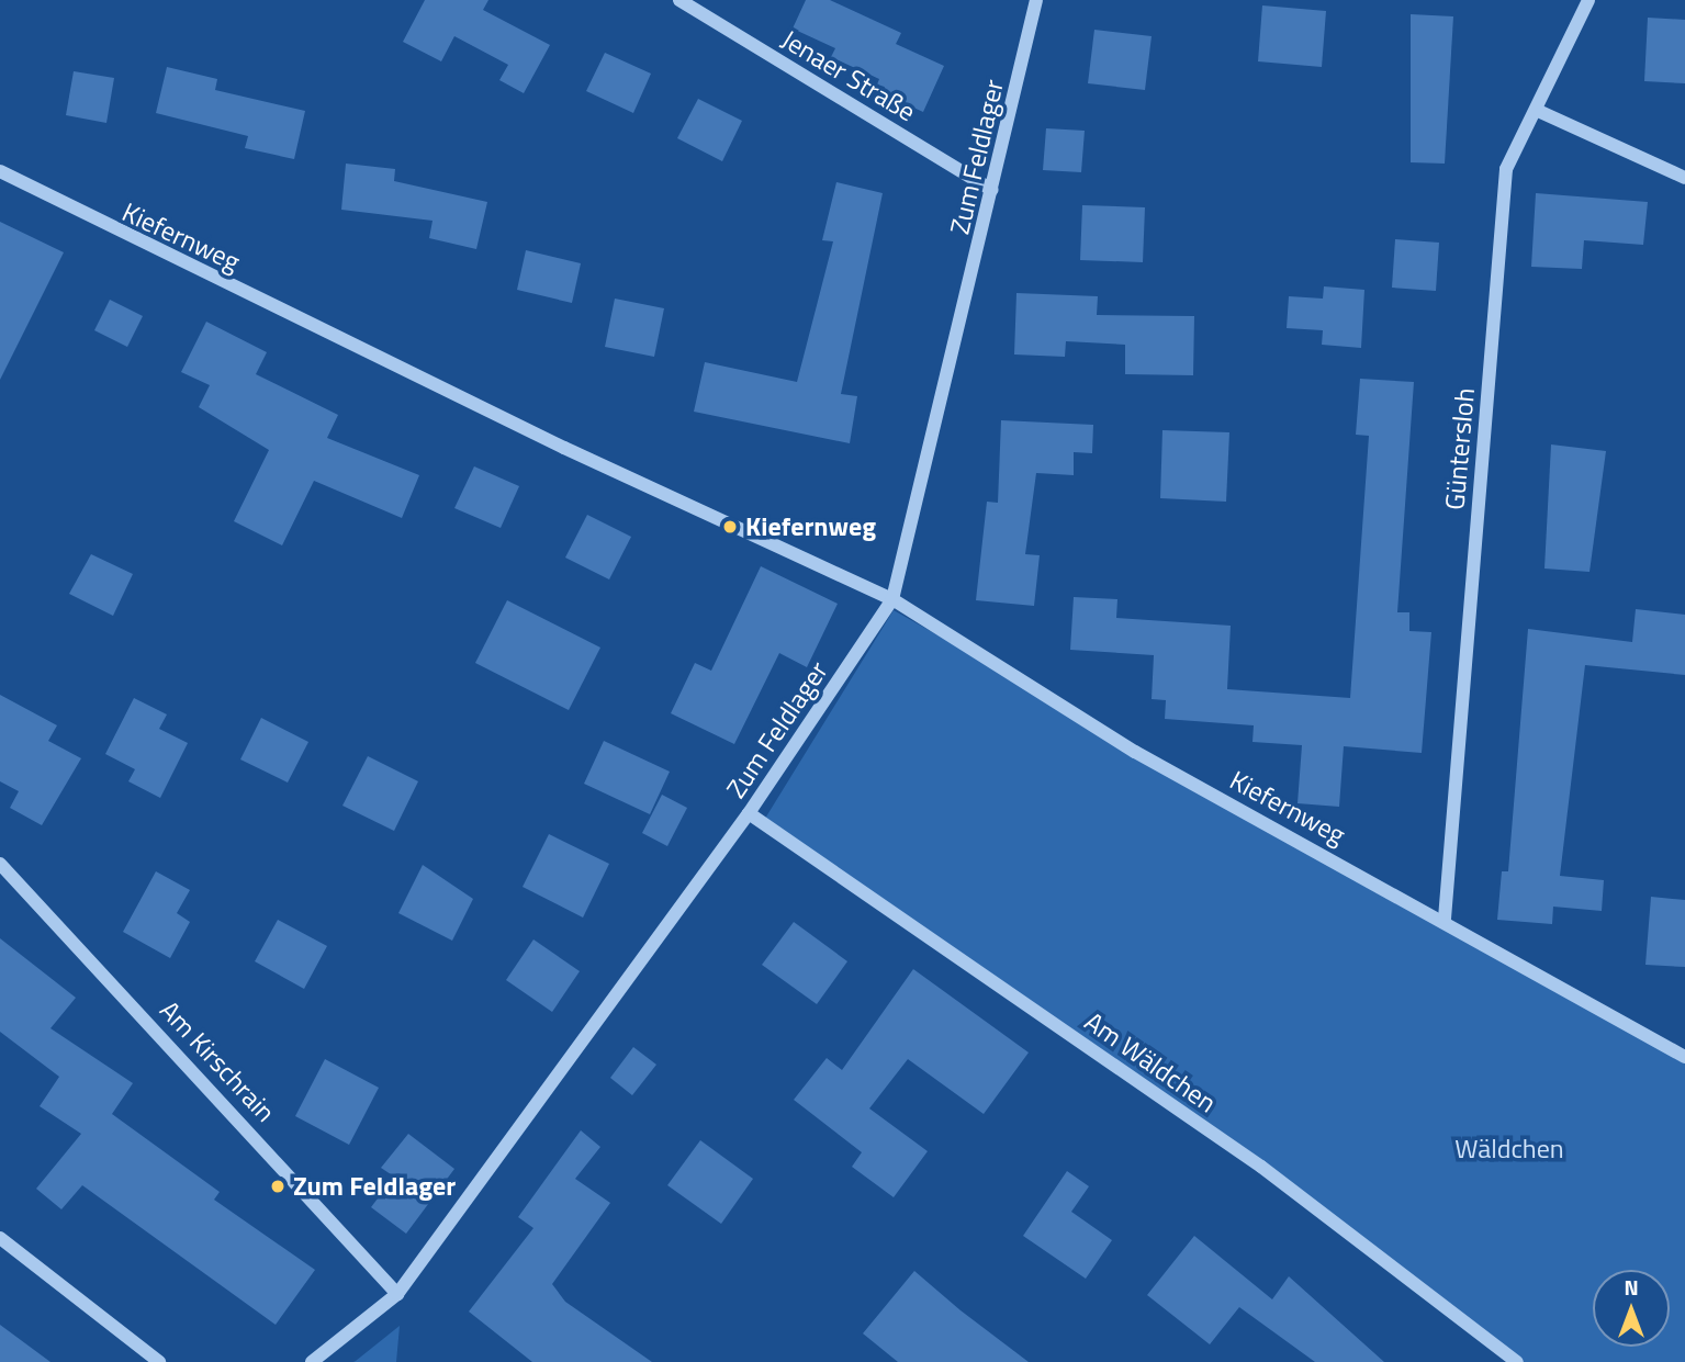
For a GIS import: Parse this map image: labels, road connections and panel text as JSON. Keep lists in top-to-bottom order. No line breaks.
{"streets":{"street":["Jenaer Straße","Zum Feldlager","Kiefernweg","Güntersloh","Am Kirschrain","Am Wäldchen"]},"crossings":[["Jenaer Straße","Zum Feldlager"],["Zum Feldlager","Kiefernweg"],["Zum Feldlager","Am Kirschrain"],["Zum Feldlager","Am Wäldchen"],["Kiefernweg","Güntersloh"]],"parks":["Wäldchen"],"places":["Kiefernweg","Zum Feldlager"],"north":"top"}
